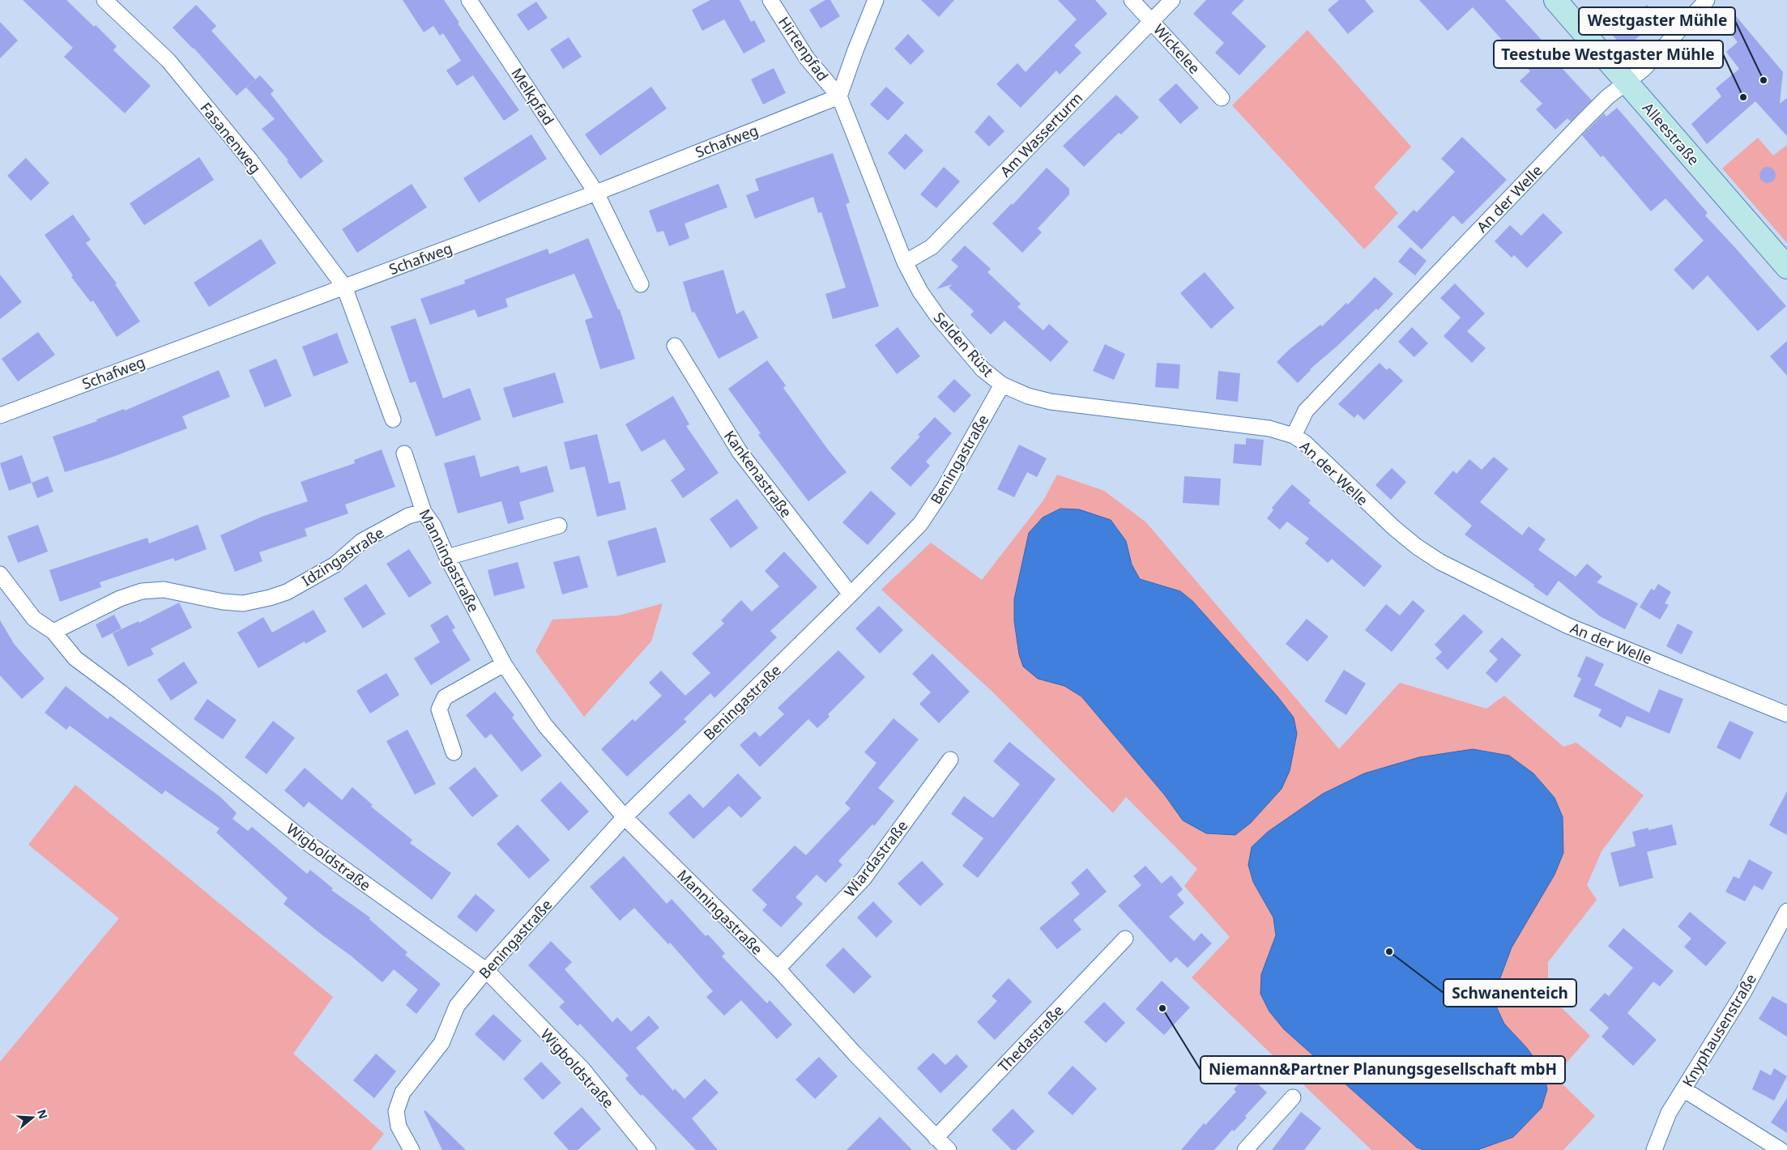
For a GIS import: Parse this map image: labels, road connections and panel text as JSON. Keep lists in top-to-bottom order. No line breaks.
{"streets":{"main road":["Alleestraße"],"street":["Hirtenpfad","Wickelee","Melkpfad","Am Wasserturm","Fasanenweg","Schafweg","An der Welle","Selden Rüst","Beningastraße","Kankenastraße","Idzingastraße","Manningastraße","Wigboldstraße","Wiardastraße","Knyphausenstraße","Thedastraße"]},"crossings":[["Hirtenpfad","Schafweg"],["Hirtenpfad","Selden Rüst"],["Wickelee","Am Wasserturm"],["Melkpfad","Schafweg"],["Alleestraße","An der Welle"],["Am Wasserturm","Selden Rüst"],["Fasanenweg","Schafweg"],["Schafweg","Selden Rüst"],["An der Welle","Selden Rüst"],["Selden Rüst","Beningastraße"],["Beningastraße","Kankenastraße"],["Beningastraße","Manningastraße"],["Beningastraße","Wigboldstraße"],["Idzingastraße","Manningastraße"],["Idzingastraße","Wigboldstraße"],["Manningastraße","Wiardastraße"],["Manningastraße","Thedastraße"]],"places":["Westgaster Mühle","Teestube Westgaster Mühle","Schwanenteich","Niemann&Partner Planungsgesellschaft mbH"],"north":"right"}
